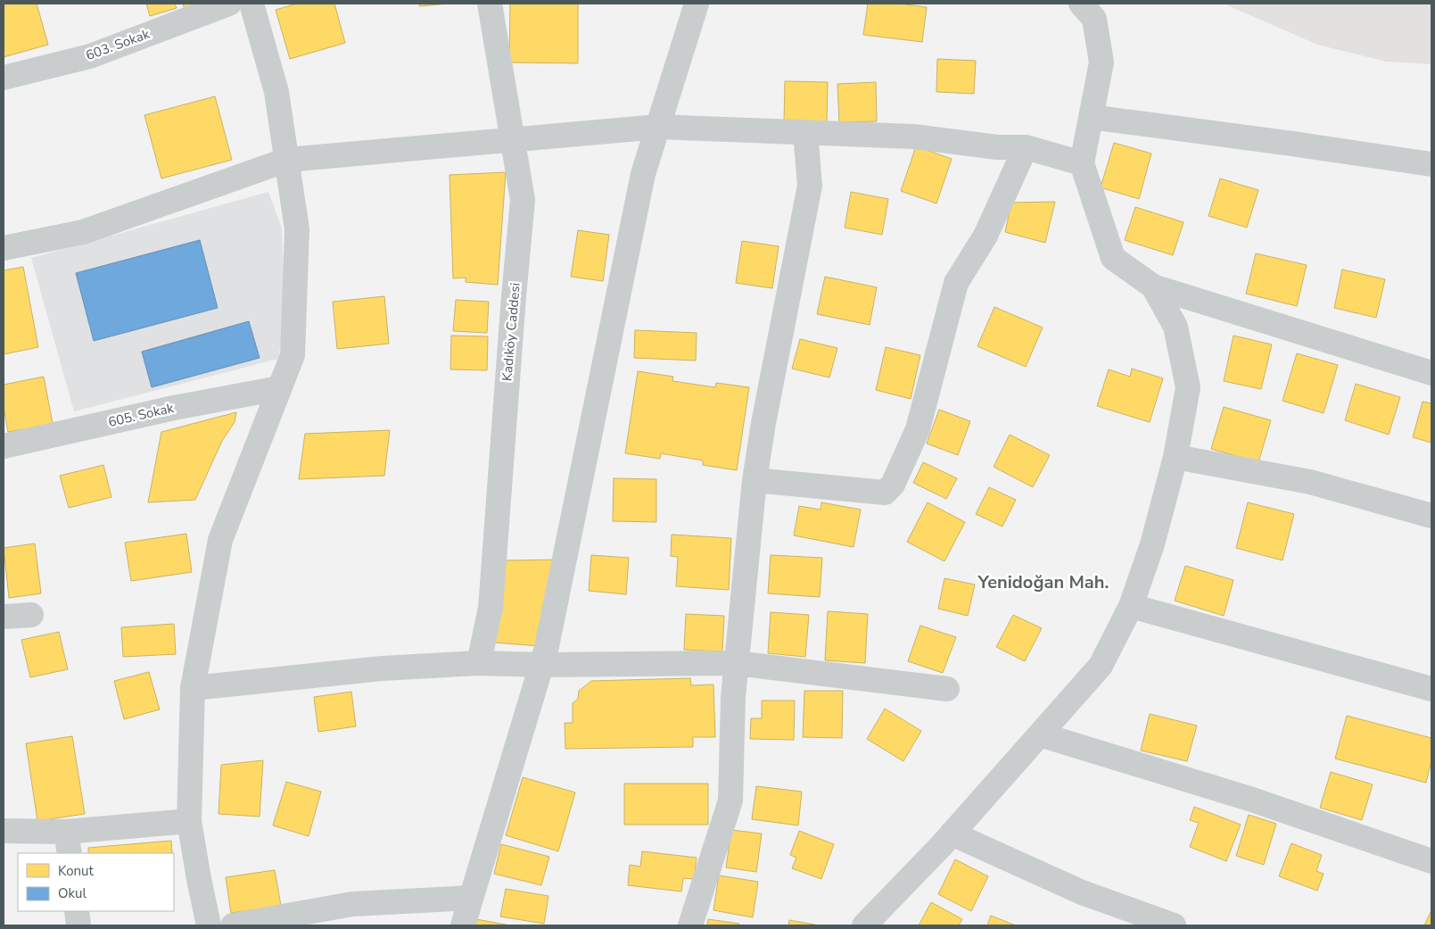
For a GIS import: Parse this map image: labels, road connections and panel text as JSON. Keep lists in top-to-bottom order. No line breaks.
{"streets":{"street":["603. Sokak","Kadıköy Caddesi","605. Sokak"]},"districts":["Yenidoğan Mah."],"legend":["Konut","Okul"]}
